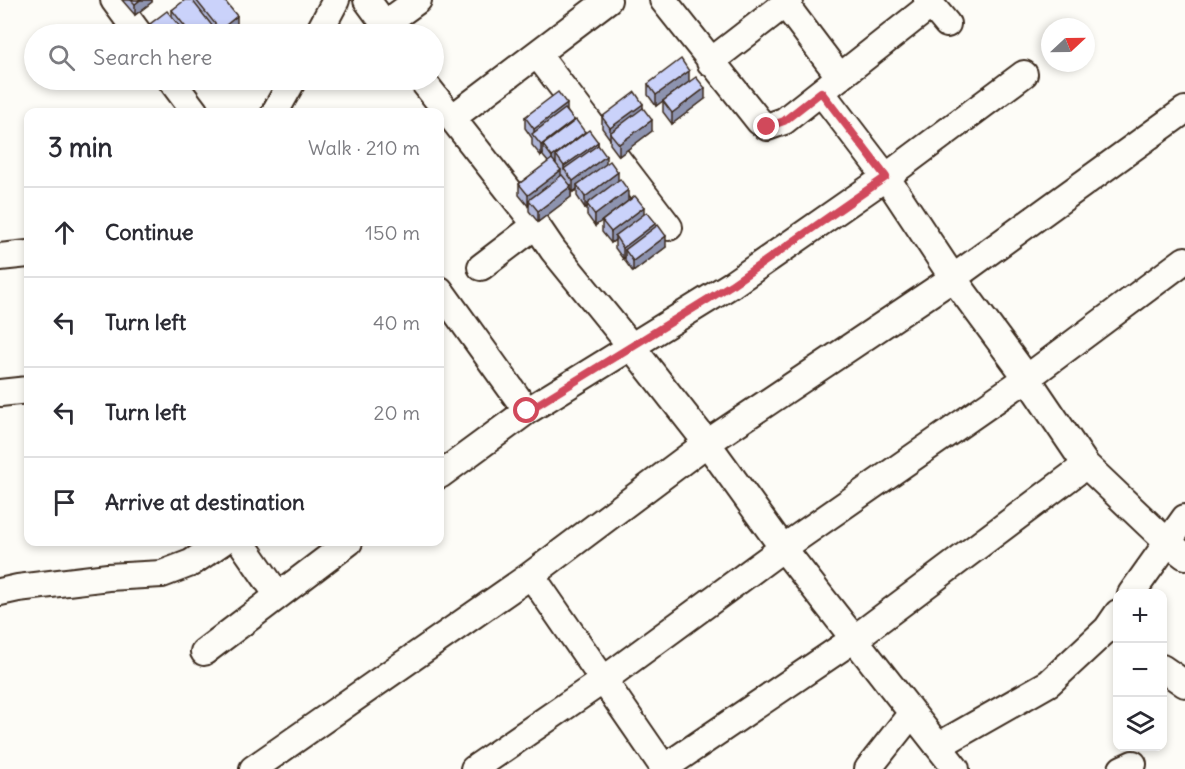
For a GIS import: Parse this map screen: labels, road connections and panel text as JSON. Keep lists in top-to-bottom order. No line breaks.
{"north":"right","page":{"search":"Search here","heading":["3 min","Walk · 210 m"],"list":[["Continue","150 m"],["Turn left","40 m"],["Turn left","20 m"],"Arrive at destination"],"map_buttons":["+","−"]}}
